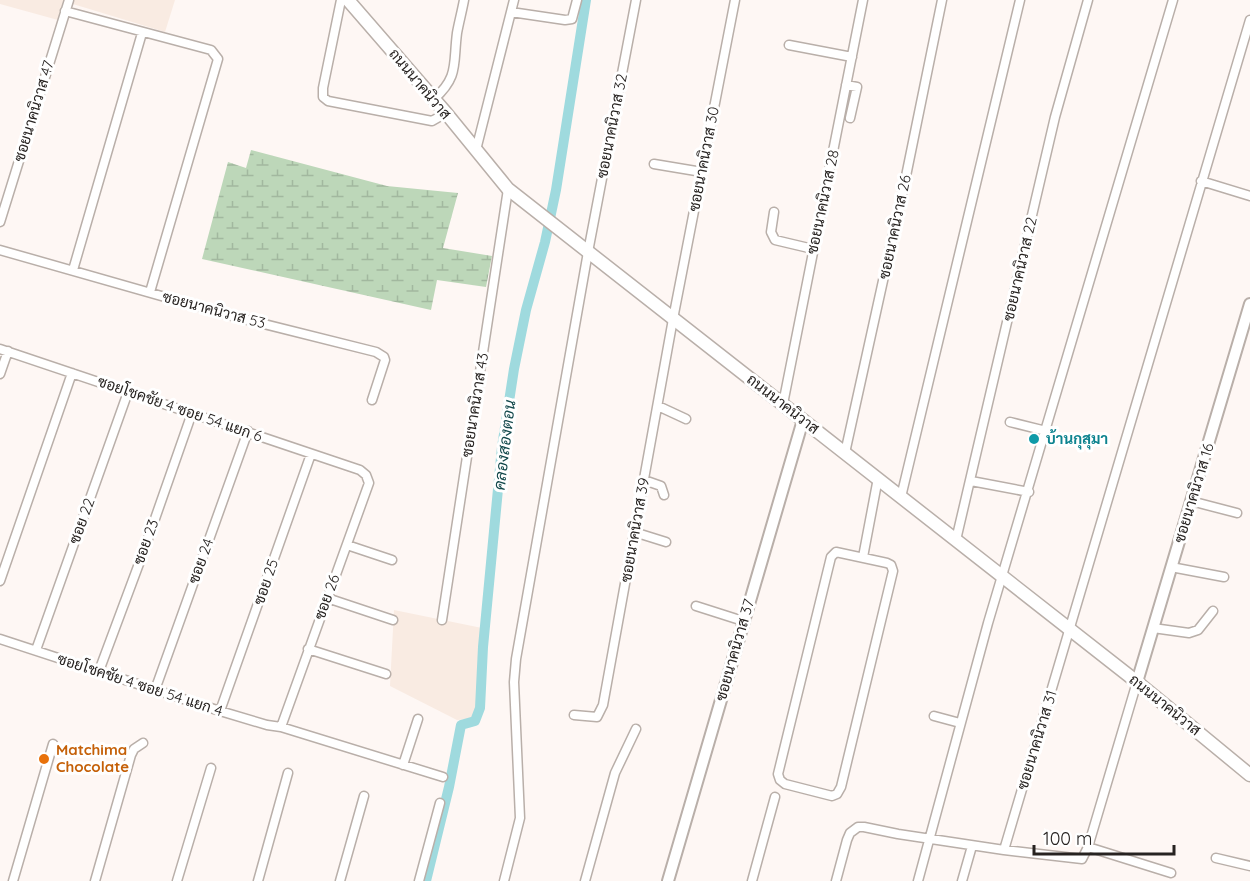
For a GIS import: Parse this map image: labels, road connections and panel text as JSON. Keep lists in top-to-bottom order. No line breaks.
{"streets":{"main road":["ถนนนาคนิวาส"],"street":["ซอยนาคนิวาส 47","ซอยนาคนิวาส 32","ซอยนาคนิวาส 30","ซอยนาคนิวาส 28","ซอยนาคนิวาส 26","ซอยนาคนิวาส 22","ซอยนาคนิวาส 53","ซอยนาคนิวาส 43","ซอยโชคชัย 4 ซอย 54 แยก 6","ซอยนาคนิวาส 16","ซอย 22","ซอยนาคนิวาส 39","ซอย 23","ซอย 24","ซอย 25","ซอย 26","ซอยนาคนิวาส 37","ซอยโชคชัย 4 ซอย 54 แยก 4","ซอยนาคนิวาส 31"]},"crossings":[["ถนนนาคนิวาส","ซอยนาคนิวาส 32"],["ถนนนาคนิวาส","ซอยนาคนิวาส 30"],["ถนนนาคนิวาส","ซอยนาคนิวาส 28"],["ถนนนาคนิวาส","ซอยนาคนิวาส 26"],["ถนนนาคนิวาส","ซอยนาคนิวาส 22"],["ถนนนาคนิวาส","ซอยนาคนิวาส 43"],["ถนนนาคนิวาส","ซอยนาคนิวาส 16"],["ถนนนาคนิวาส","ซอยนาคนิวาส 39"],["ถนนนาคนิวาส","ซอยนาคนิวาส 37"],["ถนนนาคนิวาส","ซอยนาคนิวาส 31"],["ซอยนาคนิวาส 30","ซอยนาคนิวาส 39"],["ซอยโชคชัย 4 ซอย 54 แยก 6","ซอย 22"],["ซอยโชคชัย 4 ซอย 54 แยก 6","ซอย 23"],["ซอยโชคชัย 4 ซอย 54 แยก 6","ซอย 24"],["ซอยโชคชัย 4 ซอย 54 แยก 6","ซอย 25"],["ซอยโชคชัย 4 ซอย 54 แยก 6","ซอย 26"],["ซอย 22","ซอยโชคชัย 4 ซอย 54 แยก 4"],["ซอย 23","ซอยโชคชัย 4 ซอย 54 แยก 4"],["ซอย 24","ซอยโชคชัย 4 ซอย 54 แยก 4"],["ซอย 25","ซอยโชคชัย 4 ซอย 54 แยก 4"],["ซอย 26","ซอยโชคชัย 4 ซอย 54 แยก 4"]],"water":["คลองสองตอน"],"places":["บ้านกุสุมา","Matchima Chocolate"],"scale_bar":"100 m"}
